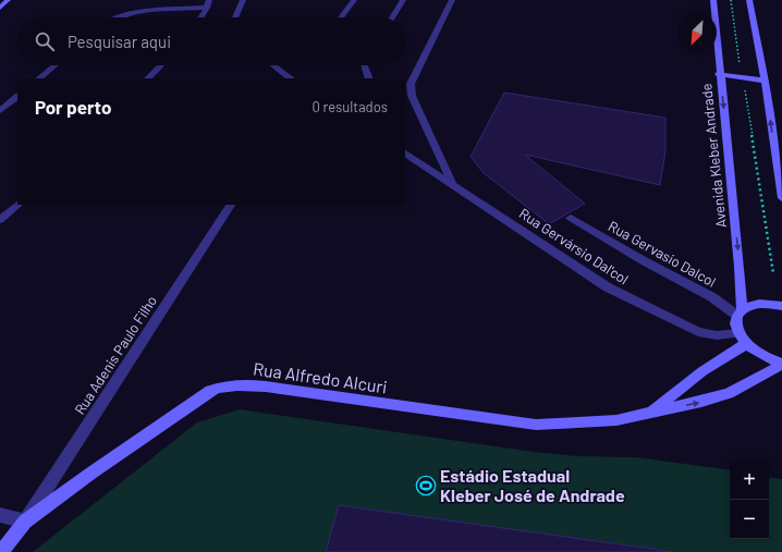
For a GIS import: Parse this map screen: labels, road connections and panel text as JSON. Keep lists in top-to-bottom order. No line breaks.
{"streets":{"street":["Avenida Kleber Andrade","Rua Gervársio Dal'col","Rua Gervasio Dalcol","Rua Adenis Paulo Filho","Rua Alfredo Alcuri"]},"crossings":[["Avenida Kleber Andrade","Rua Gervársio Dal'col"],["Avenida Kleber Andrade","Rua Gervasio Dalcol"],["Avenida Kleber Andrade","Rua Alfredo Alcuri"],["Rua Gervársio Dal'col","Rua Alfredo Alcuri"],["Rua Adenis Paulo Filho","Rua Alfredo Alcuri"]],"places":{"sports":["Estádio Estadual Kleber José de Andrade"]},"north":"bottom left","page":{"search":"Pesquisar aqui","heading":["Por perto","0 resultados"],"map_buttons":["+","−"]}}
